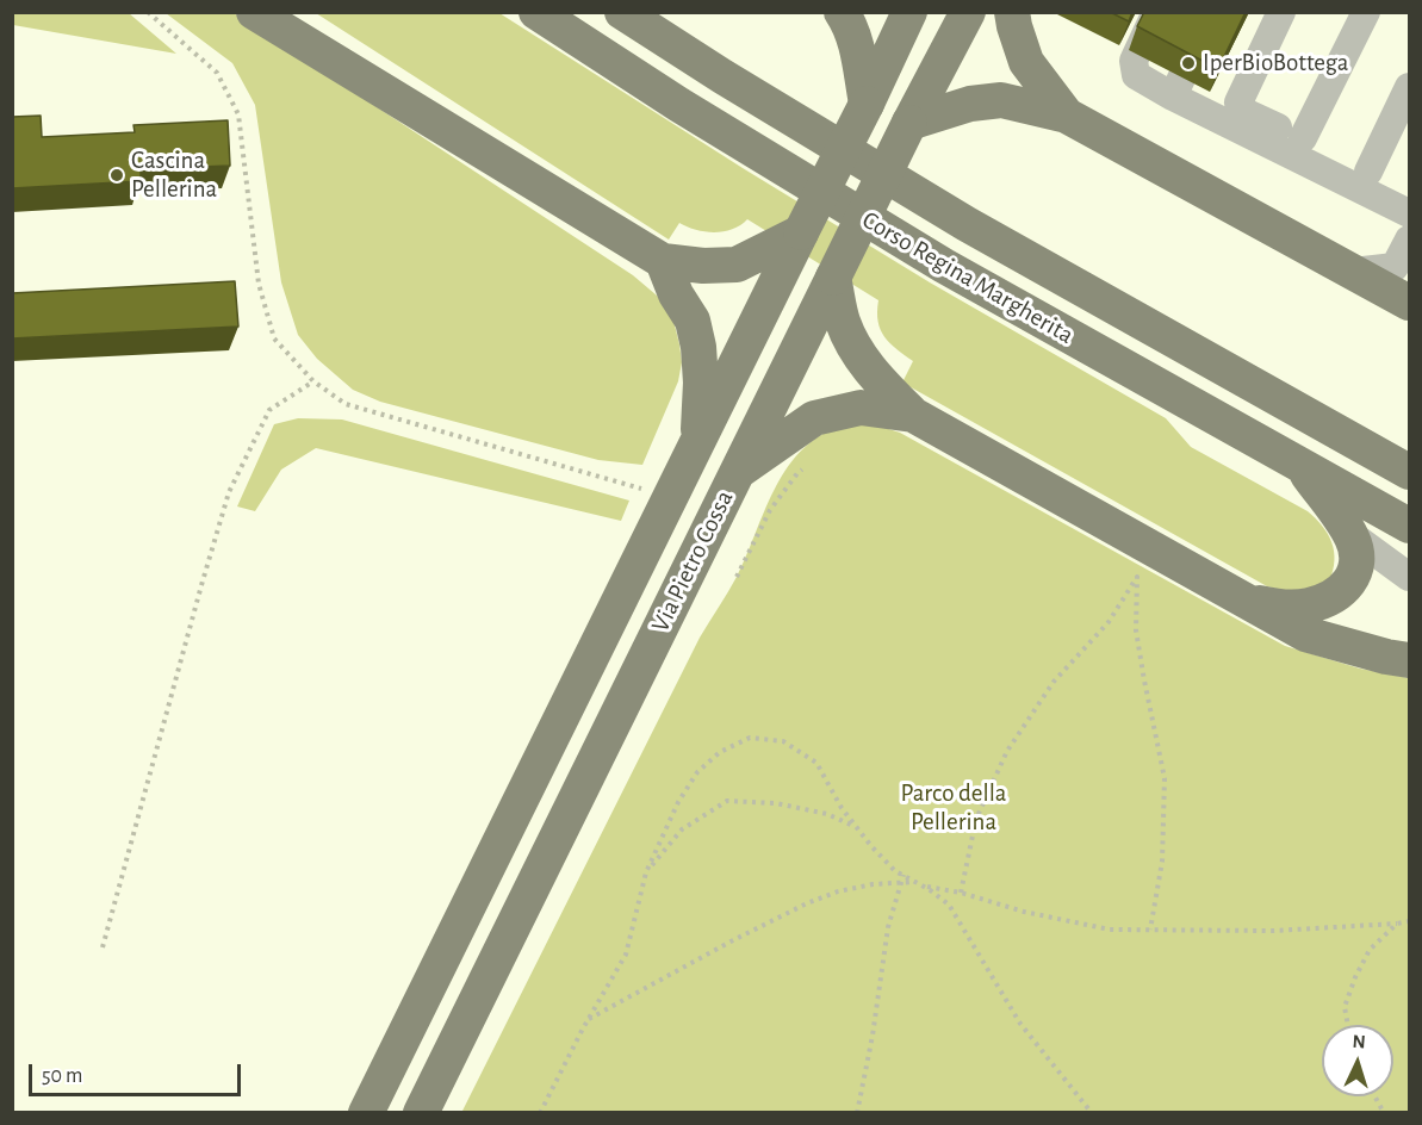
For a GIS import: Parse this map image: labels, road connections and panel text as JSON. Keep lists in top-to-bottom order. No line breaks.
{"streets":{"main road":["Corso Regina Margherita","Via Pietro Cossa"]},"parks":["Parco della Pellerina"],"places":["IperBioBottega","Cascina Pellerina"],"scale_bar":"50 m","north":"top"}
